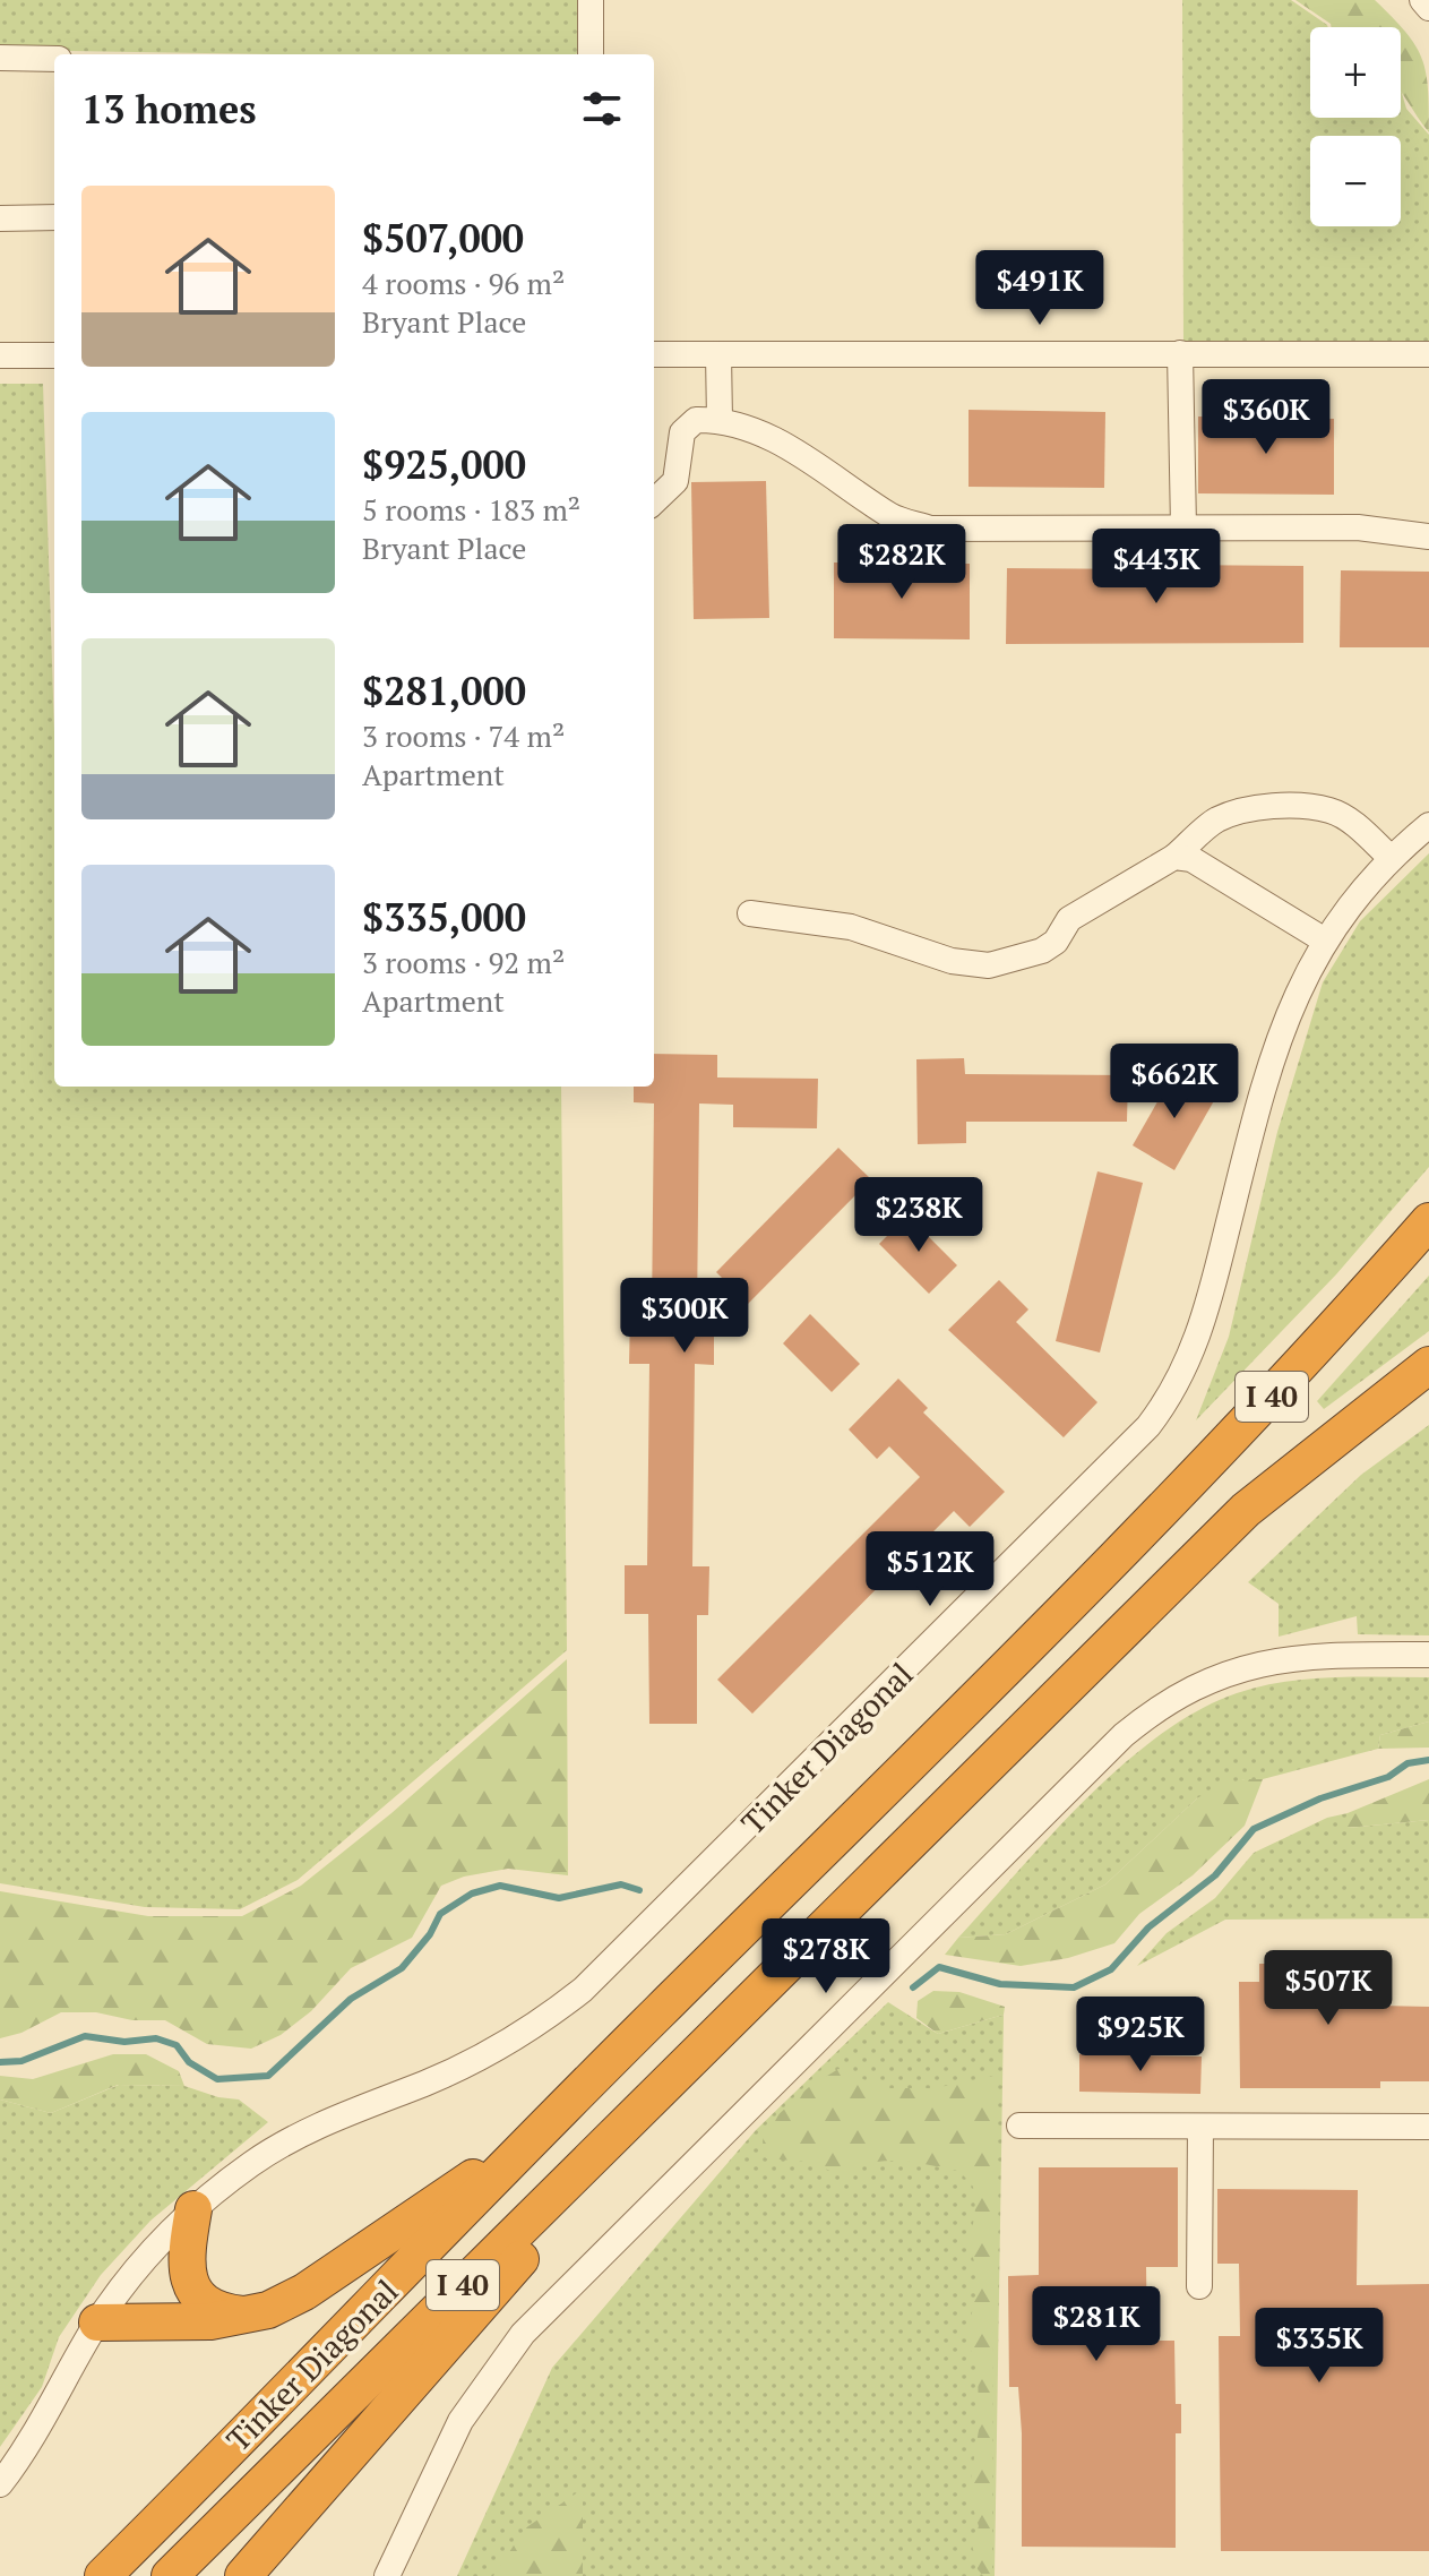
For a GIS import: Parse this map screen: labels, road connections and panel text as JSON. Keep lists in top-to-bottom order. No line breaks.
{"streets":{"highway":["I 40","Tinker Diagonal"]},"page":{"map_buttons":["+","−"],"heading":"13 homes","list":[{"name":"$507,000","note":"4 rooms · 96 m² · Bryant Place"},{"name":"$925,000","note":"5 rooms · 183 m² · Bryant Place"},{"name":"$281,000","note":"3 rooms · 74 m² · Apartment"},{"name":"$335,000","note":"3 rooms · 92 m² · Apartment"}],"price":["$491K","$360K","$282K","$443K","$662K","$238K","$300K","$512K","$278K","$507K","$925K","$281K","$335K"]}}
